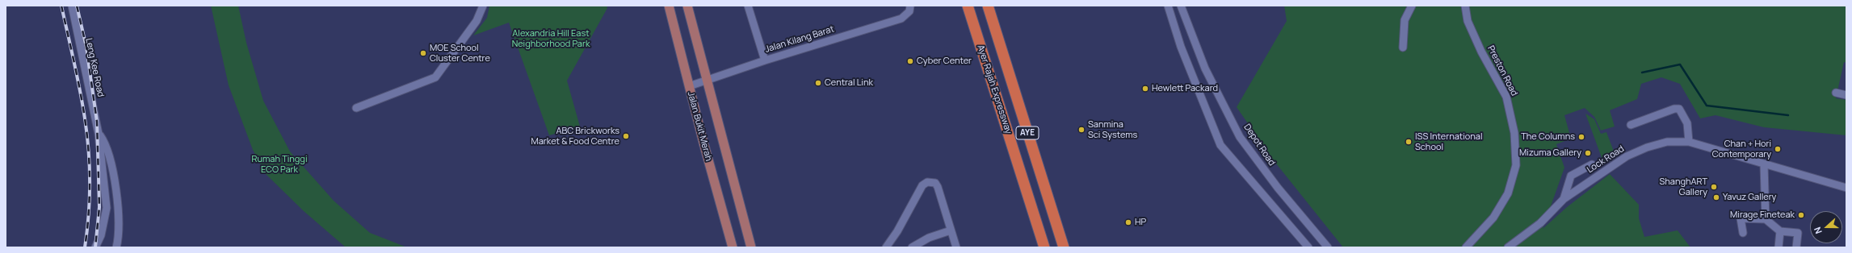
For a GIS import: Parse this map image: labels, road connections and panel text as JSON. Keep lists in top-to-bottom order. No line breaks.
{"streets":{"highway":["Ayer Rajah Expressway","AYE"],"main road":["Jalan Bukit Merah"],"street":["Jalan Kilang Barat","Leng Kee Road","Preston Road","Depot Road","Lock Road"]},"crossings":[["Jalan Kilang Barat","Jalan Bukit Merah"]],"parks":["Alexandria Hill East Neighborhood Park","Rumah Tinggi ECO Park"],"places":["MOE School Cluster Centre","Cyber Center","Central Link","Hewlett Packard","Sanmina Sci Systems","ABC Brickworks Market & Food Centre","The Columns","ISS International School","Chan + Hori Contemporary","Mizuma Gallery","ShanghART Gallery","Yavuz Gallery","Mirage Fineteak","HP"],"north":"left"}
